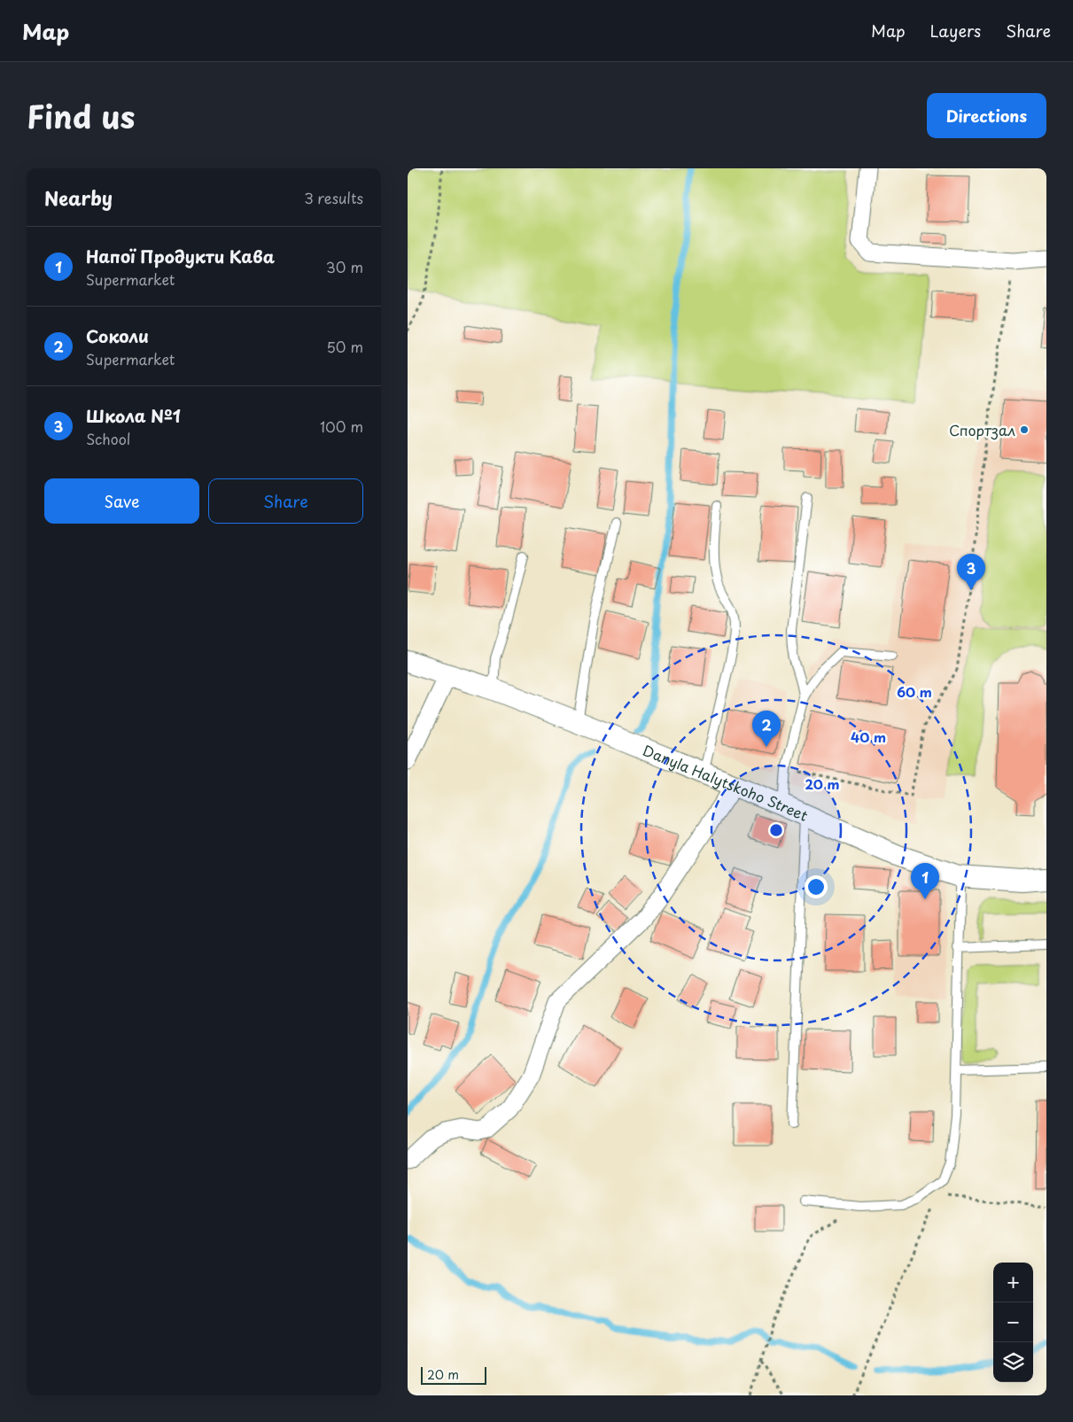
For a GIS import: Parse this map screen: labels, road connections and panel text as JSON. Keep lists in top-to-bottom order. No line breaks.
{"streets":{"street":["Danyla Halytskoho Street"]},"places":["Спортзал"],"scale_bar":"20 m","page":{"header":"Map","nav":["Map","Layers","Share"],"title":"Find us","buttons":["Directions",["Save","Share"]],"heading":["Nearby","3 results"],"list":[{"mark":"1","name":"Напої Продукти Кава","note":"Supermarket","value":"30 m"},{"mark":"2","name":"Соколи","note":"Supermarket","value":"50 m"},{"mark":"3","name":"Школа №1","note":"School","value":"100 m"}],"pins":["3","2","1"],"map_buttons":["+","−"],"scale":"20 m"},"rings":["60 m","40 m","20 m"]}
